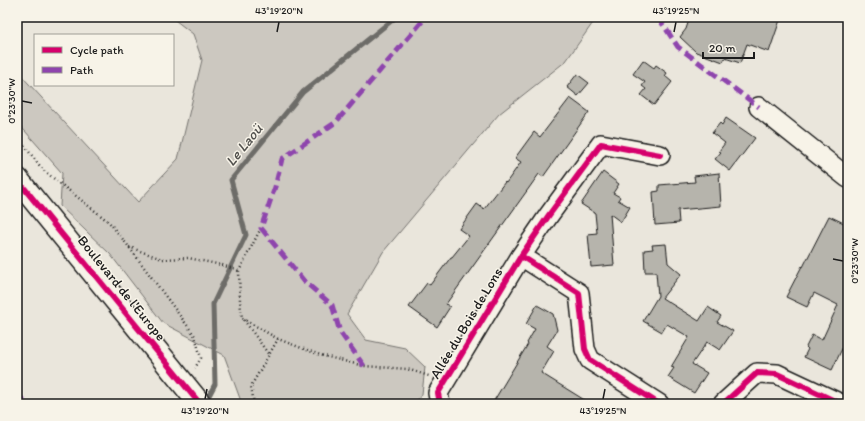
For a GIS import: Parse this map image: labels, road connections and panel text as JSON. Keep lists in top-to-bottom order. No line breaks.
{"streets":{"main road":["Boulevard de l'Europe"],"street":["Allée du Bois de Lons"]},"water":["Le Laoü"],"legend":["Cycle path","Path"],"scale_bar":"20 m","coordinates":["43°19'20\"N","43°19'25\"N","0°23'30\"W"]}
